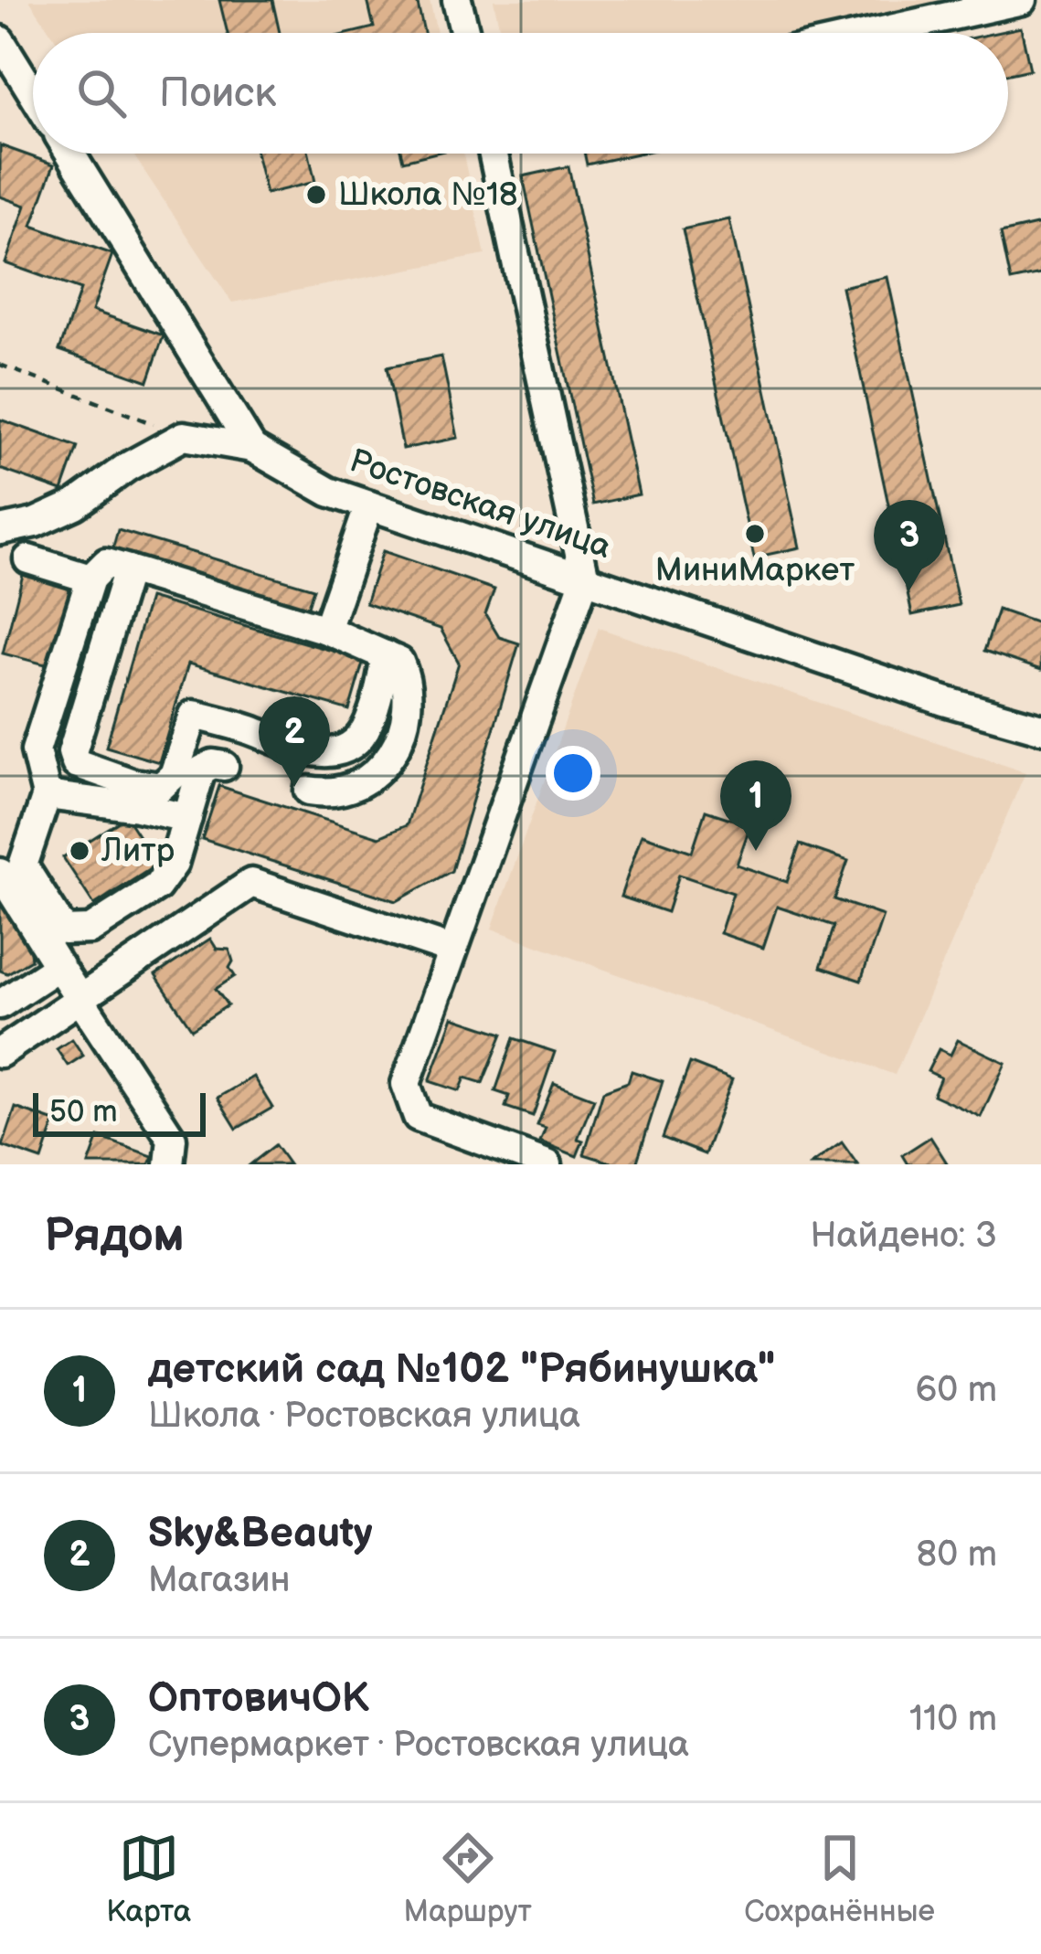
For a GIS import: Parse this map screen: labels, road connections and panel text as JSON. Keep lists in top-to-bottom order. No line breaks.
{"streets":{"street":["Ростовская улица"]},"places":["Школа №18","МиниМаркет","Литр"],"scale_bar":"50 m","page":{"search":"Поиск","pins":["3","2","1"],"scale":"50 m","heading":["Рядом","Найдено: 3"],"list":[{"mark":"1","name":"детский сад №102 \"Рябинушка\"","note":"Школа · Ростовская улица","value":"60 m"},{"mark":"2","name":"Sky&Beauty","note":"Магазин","value":"80 m"},{"mark":"3","name":"ОптовичОК","note":"Супермаркет · Ростовская улица","value":"110 m"}],"nav":["Карта","Маршрут","Сохранённые"]}}
